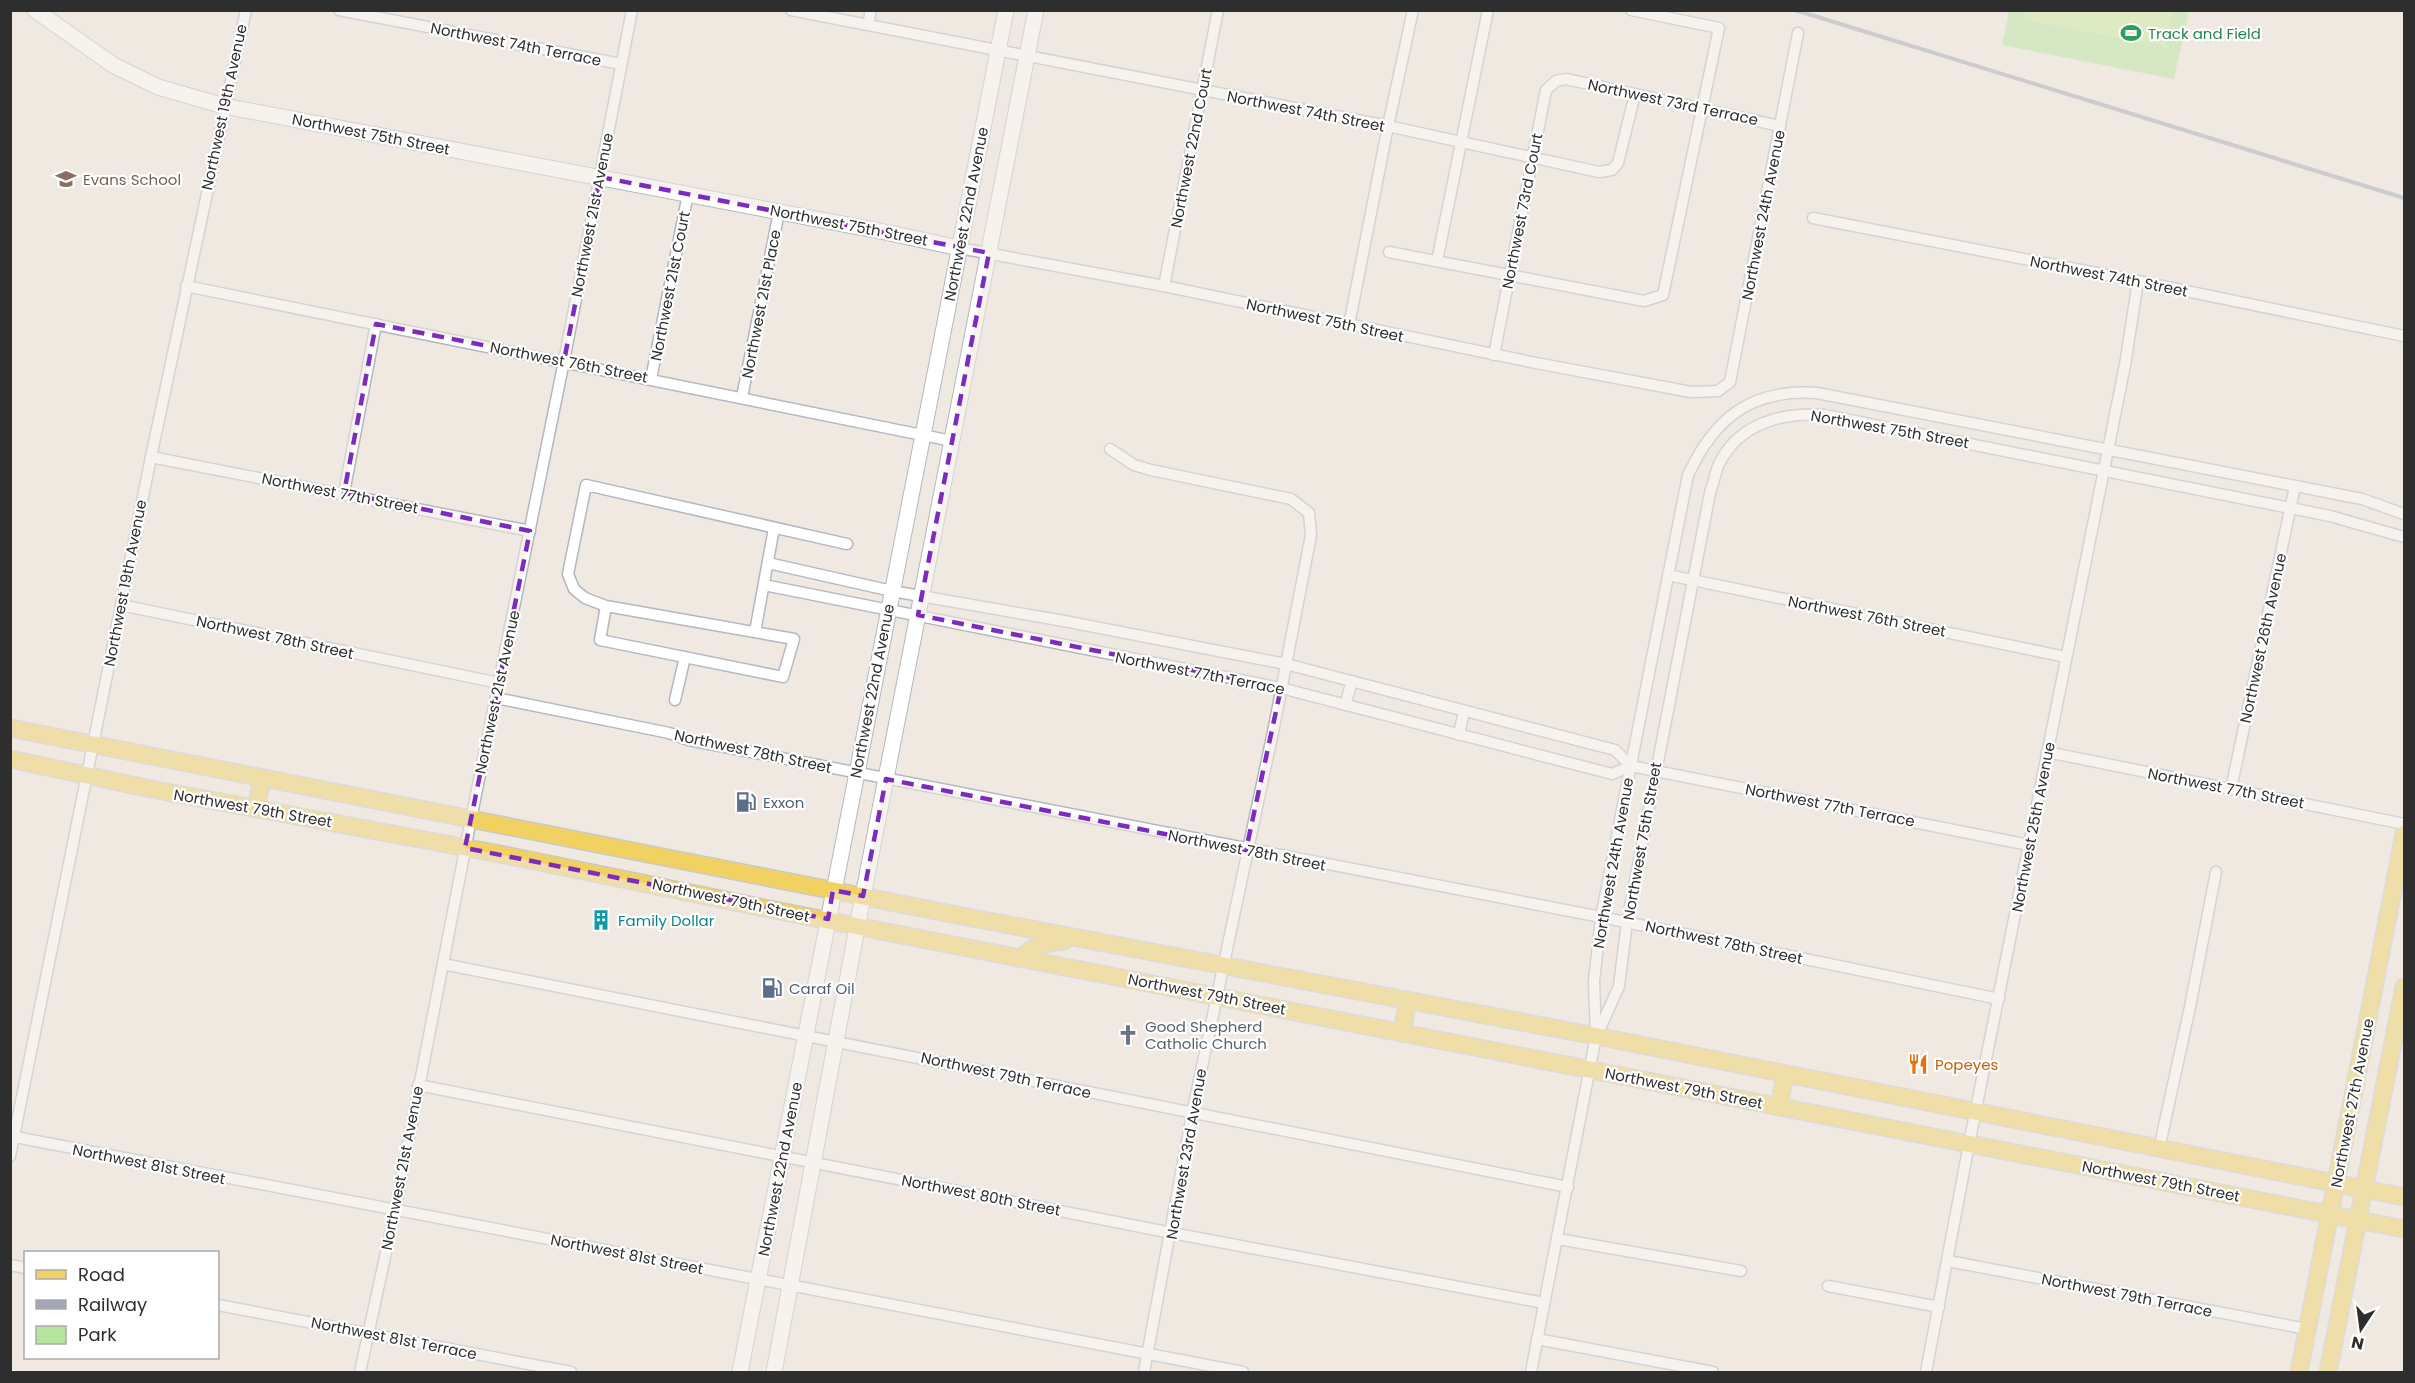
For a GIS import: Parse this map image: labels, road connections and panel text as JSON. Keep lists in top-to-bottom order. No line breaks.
{"streets":{"main road":["Northwest 75th Street","Northwest 22nd Avenue","Northwest 79th Street","Northwest 27th Avenue"],"street":["Northwest 74th Terrace","Northwest 73rd Terrace","Northwest 19th Avenue","Northwest 74th Street","Northwest 22nd Court","Northwest 73rd Court","Northwest 21st Avenue","Northwest 24th Avenue","Northwest 21st Court","Northwest 21st Place","Northwest 76th Street","Northwest 77th Street","Northwest 78th Street","Northwest 26th Avenue","Northwest 77th Terrace","Northwest 25th Avenue","Northwest 79th Terrace","Northwest 23rd Avenue","Northwest 81st Street","Northwest 80th Street","Northwest 81st Terrace"]},"crossings":[["Northwest 74th Terrace","Northwest 21st Avenue"],["Northwest 73rd Terrace","Northwest 74th Street"],["Northwest 73rd Terrace","Northwest 73rd Court"],["Northwest 73rd Terrace","Northwest 24th Avenue"],["Northwest 19th Avenue","Northwest 75th Street"],["Northwest 19th Avenue","Northwest 76th Street"],["Northwest 19th Avenue","Northwest 77th Street"],["Northwest 19th Avenue","Northwest 78th Street"],["Northwest 19th Avenue","Northwest 79th Street"],["Northwest 19th Avenue","Northwest 81st Street"],["Northwest 74th Street","Northwest 22nd Court"],["Northwest 74th Street","Northwest 73rd Court"],["Northwest 74th Street","Northwest 22nd Avenue"],["Northwest 74th Street","Northwest 25th Avenue"],["Northwest 75th Street","Northwest 22nd Court"],["Northwest 75th Street","Northwest 73rd Court"],["Northwest 75th Street","Northwest 22nd Avenue"],["Northwest 75th Street","Northwest 21st Avenue"],["Northwest 75th Street","Northwest 24th Avenue"],["Northwest 75th Street","Northwest 21st Court"],["Northwest 75th Street","Northwest 21st Place"],["Northwest 75th Street","Northwest 76th Street"],["Northwest 75th Street","Northwest 78th Street"],["Northwest 75th Street","Northwest 26th Avenue"],["Northwest 75th Street","Northwest 77th Terrace"],["Northwest 75th Street","Northwest 79th Street"],["Northwest 75th Street","Northwest 25th Avenue"],["Northwest 22nd Avenue","Northwest 76th Street"],["Northwest 22nd Avenue","Northwest 78th Street"],["Northwest 22nd Avenue","Northwest 77th Terrace"],["Northwest 22nd Avenue","Northwest 79th Street"],["Northwest 22nd Avenue","Northwest 79th Terrace"],["Northwest 22nd Avenue","Northwest 81st Street"],["Northwest 22nd Avenue","Northwest 80th Street"],["Northwest 21st Avenue","Northwest 76th Street"],["Northwest 21st Avenue","Northwest 77th Street"],["Northwest 21st Avenue","Northwest 78th Street"],["Northwest 21st Avenue","Northwest 79th Street"],["Northwest 21st Avenue","Northwest 79th Terrace"],["Northwest 21st Avenue","Northwest 81st Street"],["Northwest 21st Avenue","Northwest 80th Street"],["Northwest 21st Avenue","Northwest 81st Terrace"],["Northwest 24th Avenue","Northwest 76th Street"],["Northwest 24th Avenue","Northwest 78th Street"],["Northwest 24th Avenue","Northwest 77th Terrace"],["Northwest 24th Avenue","Northwest 79th Street"],["Northwest 24th Avenue","Northwest 79th Terrace"],["Northwest 24th Avenue","Northwest 80th Street"],["Northwest 21st Court","Northwest 76th Street"],["Northwest 21st Place","Northwest 76th Street"],["Northwest 76th Street","Northwest 25th Avenue"],["Northwest 77th Street","Northwest 26th Avenue"],["Northwest 77th Street","Northwest 25th Avenue"],["Northwest 78th Street","Northwest 25th Avenue"],["Northwest 78th Street","Northwest 23rd Avenue"],["Northwest 77th Terrace","Northwest 25th Avenue"],["Northwest 77th Terrace","Northwest 23rd Avenue"],["Northwest 79th Street","Northwest 25th Avenue"],["Northwest 79th Street","Northwest 27th Avenue"],["Northwest 79th Street","Northwest 23rd Avenue"],["Northwest 25th Avenue","Northwest 79th Terrace"],["Northwest 79th Terrace","Northwest 27th Avenue"],["Northwest 79th Terrace","Northwest 23rd Avenue"],["Northwest 23rd Avenue","Northwest 81st Street"],["Northwest 23rd Avenue","Northwest 80th Street"]],"places":{"sports":["Track and Field"],"school or university":["Evans School"],"fuel station":["Exxon","Caraf Oil"],"building":["Family Dollar"],"church":["Good Shepherd Catholic Church"],"restaurant":["Popeyes"]},"legend":["Road","Railway","Park"],"north":"bottom"}
